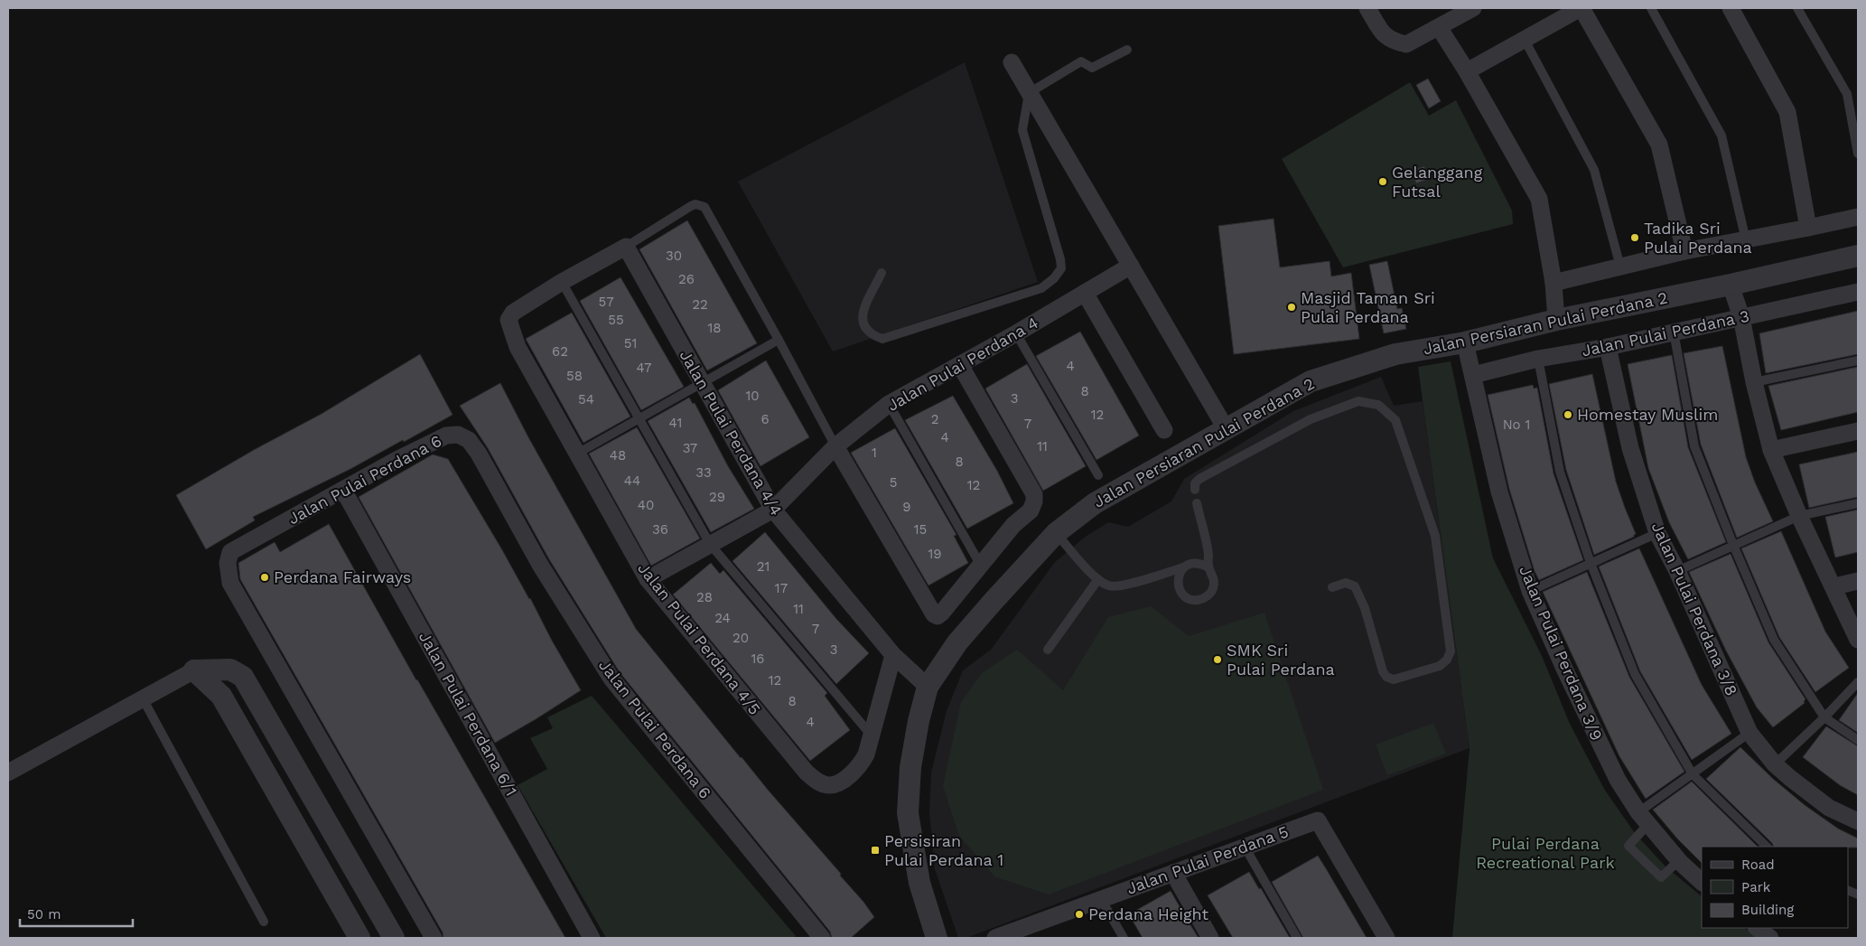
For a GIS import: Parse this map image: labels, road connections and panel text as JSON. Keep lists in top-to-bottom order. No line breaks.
{"streets":{"street":["Jalan Persiaran Pulai Perdana 2","Jalan Pulai Perdana 3","Jalan Pulai Perdana 4","Jalan Pulai Perdana 4/4","Jalan Pulai Perdana 6","Jalan Pulai Perdana 3/8","Jalan Pulai Perdana 4/5","Jalan Pulai Perdana 3/9","Jalan Pulai Perdana 6/1","Jalan Pulai Perdana 5"]},"crossings":[["Jalan Persiaran Pulai Perdana 2","Jalan Pulai Perdana 4/4"],["Jalan Persiaran Pulai Perdana 2","Jalan Pulai Perdana 3/9"],["Jalan Pulai Perdana 3","Jalan Pulai Perdana 3/8"],["Jalan Pulai Perdana 3","Jalan Pulai Perdana 3/9"],["Jalan Pulai Perdana 4","Jalan Pulai Perdana 4/4"],["Jalan Pulai Perdana 4","Jalan Pulai Perdana 4/5"],["Jalan Pulai Perdana 4/4","Jalan Pulai Perdana 4/5"],["Jalan Pulai Perdana 6","Jalan Pulai Perdana 6/1"]],"parks":["Pulai Perdana Recreational Park"],"places":{"other":["Gelanggang Futsal","Tadika Sri Pulai Perdana","Masjid Taman Sri Pulai Perdana","Homestay Muslim","Perdana Fairways","SMK Sri Pulai Perdana","Perdana Height"],"transit":["Persisiran Pulai Perdana 1"]},"house_numbers":["30","26","57","22","55","18","51","62","4","47","58","8","10","3","54","12","6","2","41","7","No 1","4","11","37","1","48","8","33","44","5","12","29","40","9","36","15","19","21","17","28","11","24","7","20","3","16","12","8","4"],"legend":["Road","Park","Building"],"scale_bar":"50 m"}
